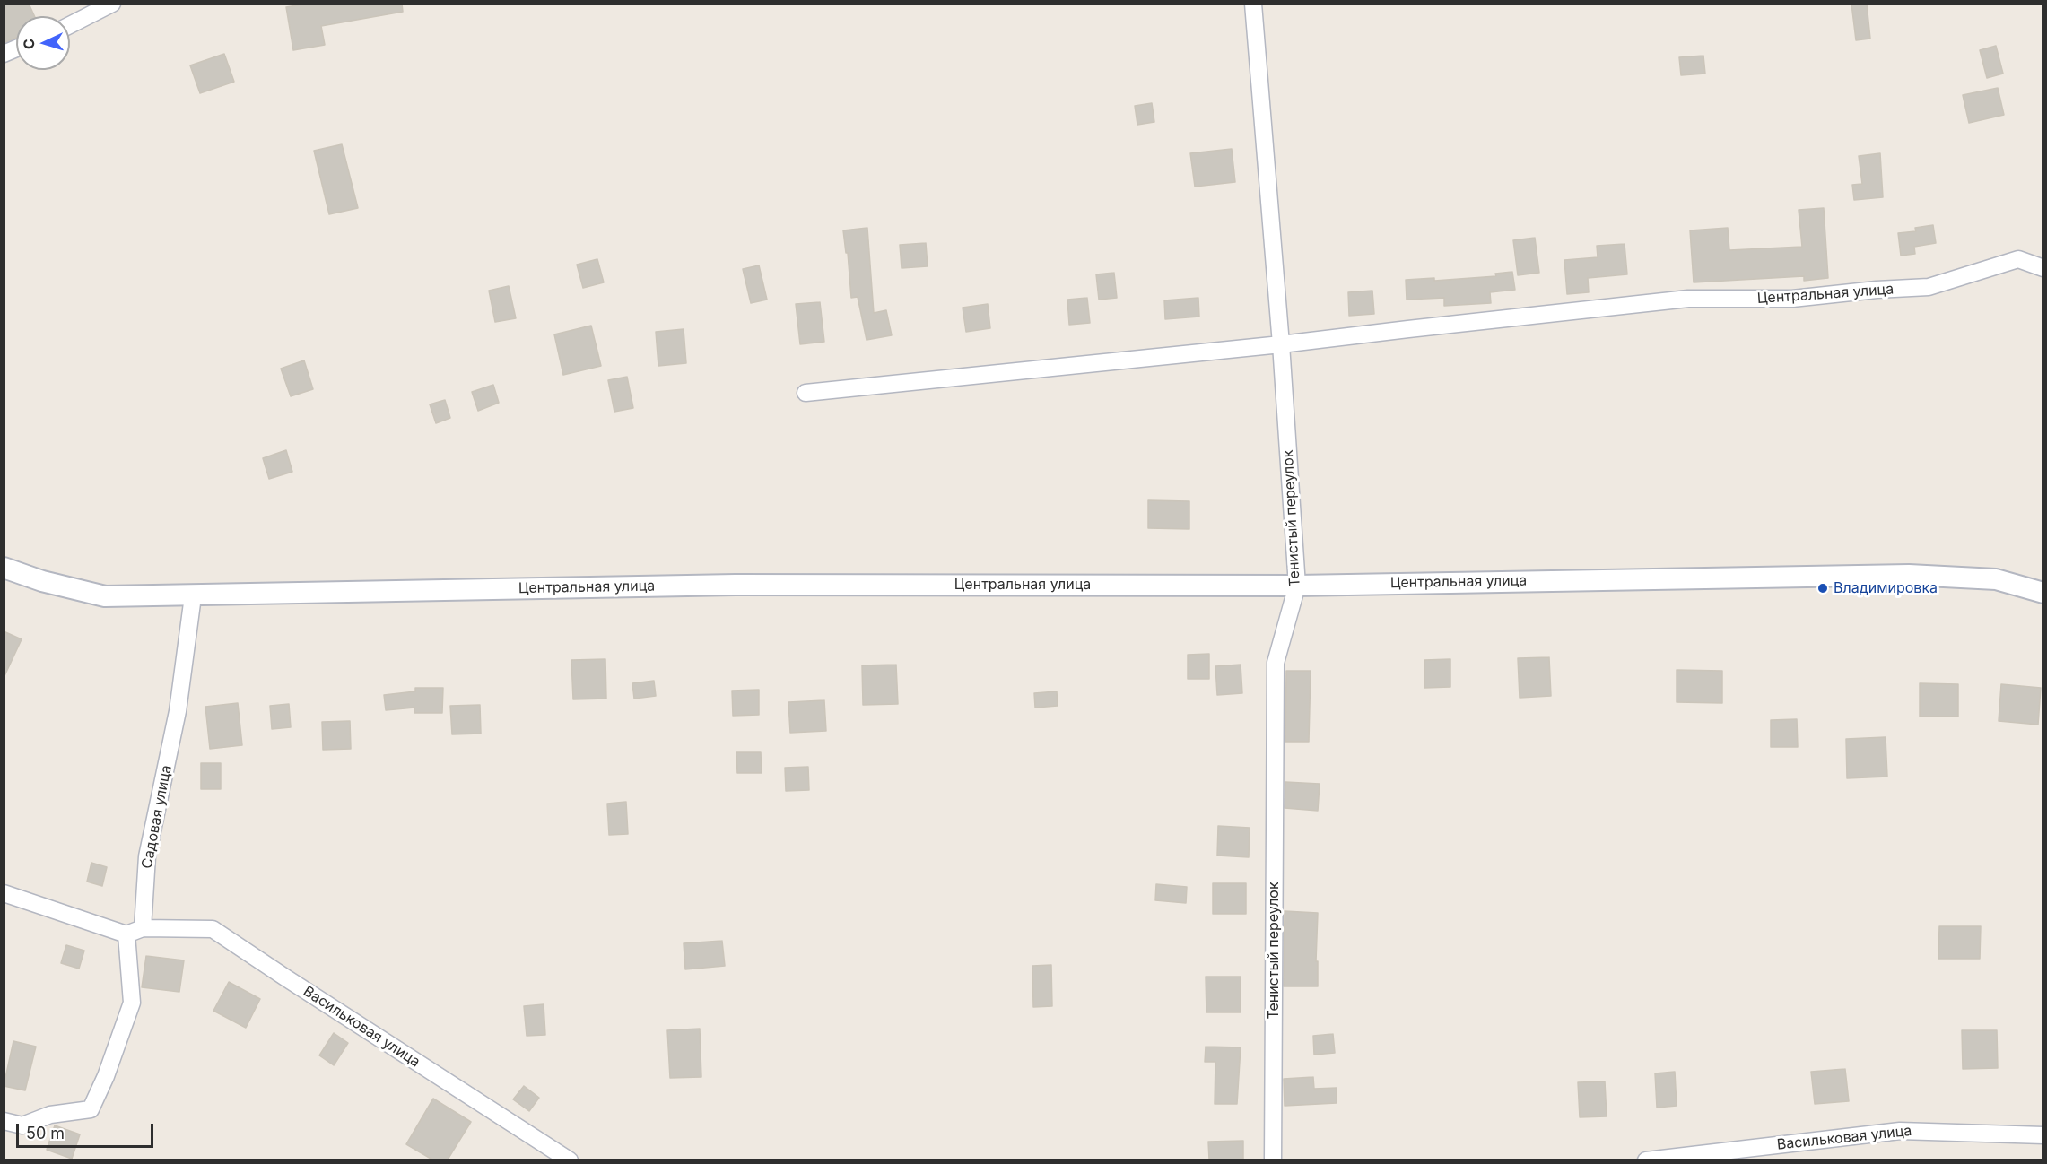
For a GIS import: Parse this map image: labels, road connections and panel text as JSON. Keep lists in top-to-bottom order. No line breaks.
{"streets":{"street":["Центральная улица","Тенистый переулок","Садовая улица","Васильковая улица"]},"crossings":[["Центральная улица","Тенистый переулок"],["Центральная улица","Садовая улица"],["Садовая улица","Васильковая улица"]],"places":["Владимировка"],"scale_bar":"50 m","north":"left"}
